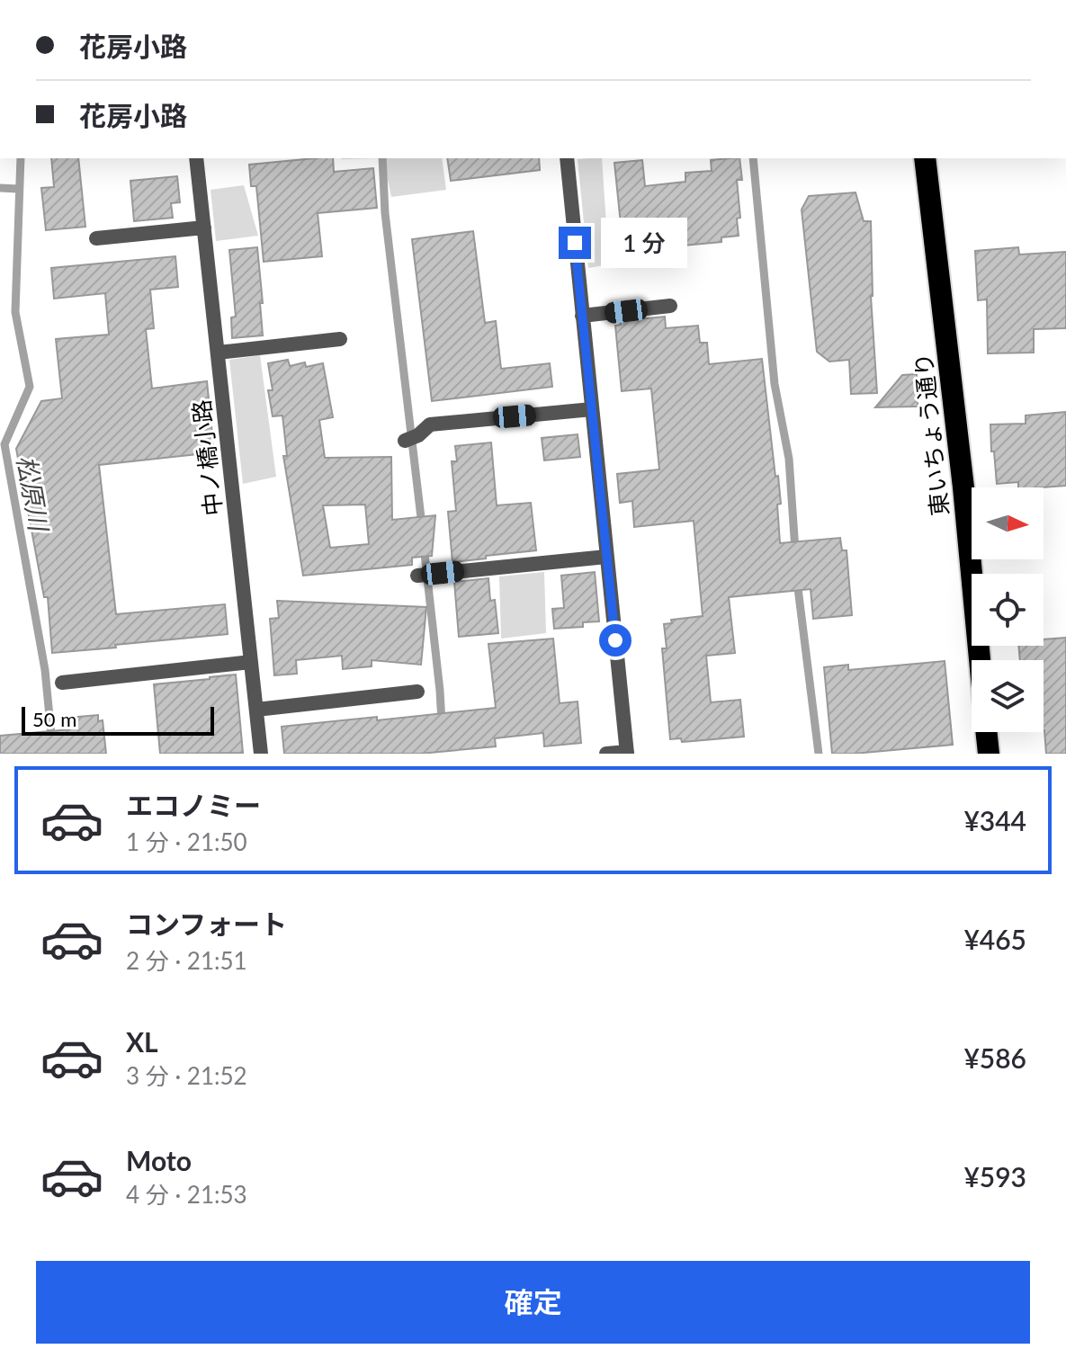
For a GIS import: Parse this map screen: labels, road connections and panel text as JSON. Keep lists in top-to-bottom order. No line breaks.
{"streets":{"highway":["東いちょう通り"],"street":["中ノ橋小路"]},"water":["松原川"],"scale_bar":"50 m","north":"right","page":{"banner":["花房小路","花房小路"],"bubble":"1 分","scale":"50 m","list":[{"name":"エコノミー","note":"1 分 · 21:50","value":"¥344"},{"name":"コンフォート","note":"2 分 · 21:51","value":"¥465"},{"name":"XL","note":"3 分 · 21:52","value":"¥586"},{"name":"Moto","note":"4 分 · 21:53","value":"¥593"}],"buttons":"確定"}}
